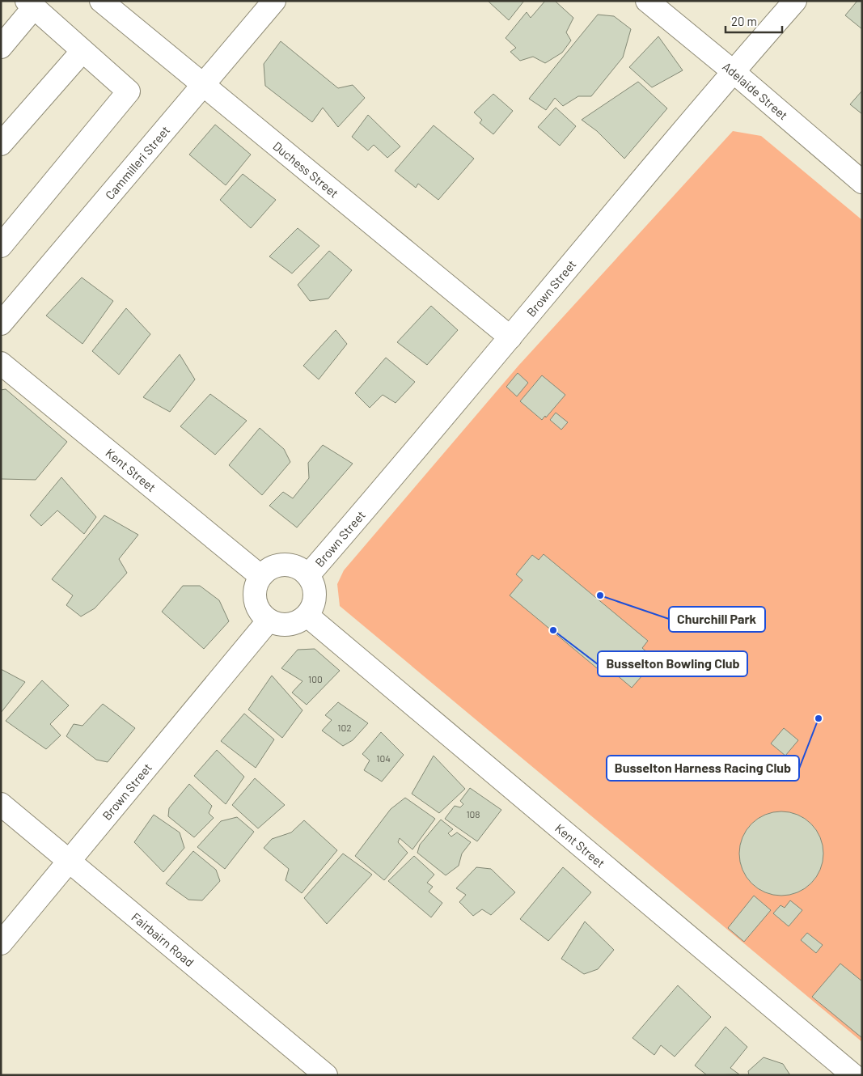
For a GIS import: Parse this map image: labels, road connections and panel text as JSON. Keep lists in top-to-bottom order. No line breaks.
{"streets":{"street":["Adelaide Street","Cammilleri Street","Duchess Street","Brown Street","Kent Street","Fairbairn Road"]},"crossings":[["Adelaide Street","Brown Street"],["Cammilleri Street","Duchess Street"],["Duchess Street","Brown Street"],["Brown Street","Kent Street"],["Brown Street","Fairbairn Road"]],"places":["Churchill Park","Busselton Bowling Club","Busselton Harness Racing Club"],"house_numbers":["100","102","104","108"],"scale_bar":"20 m"}
